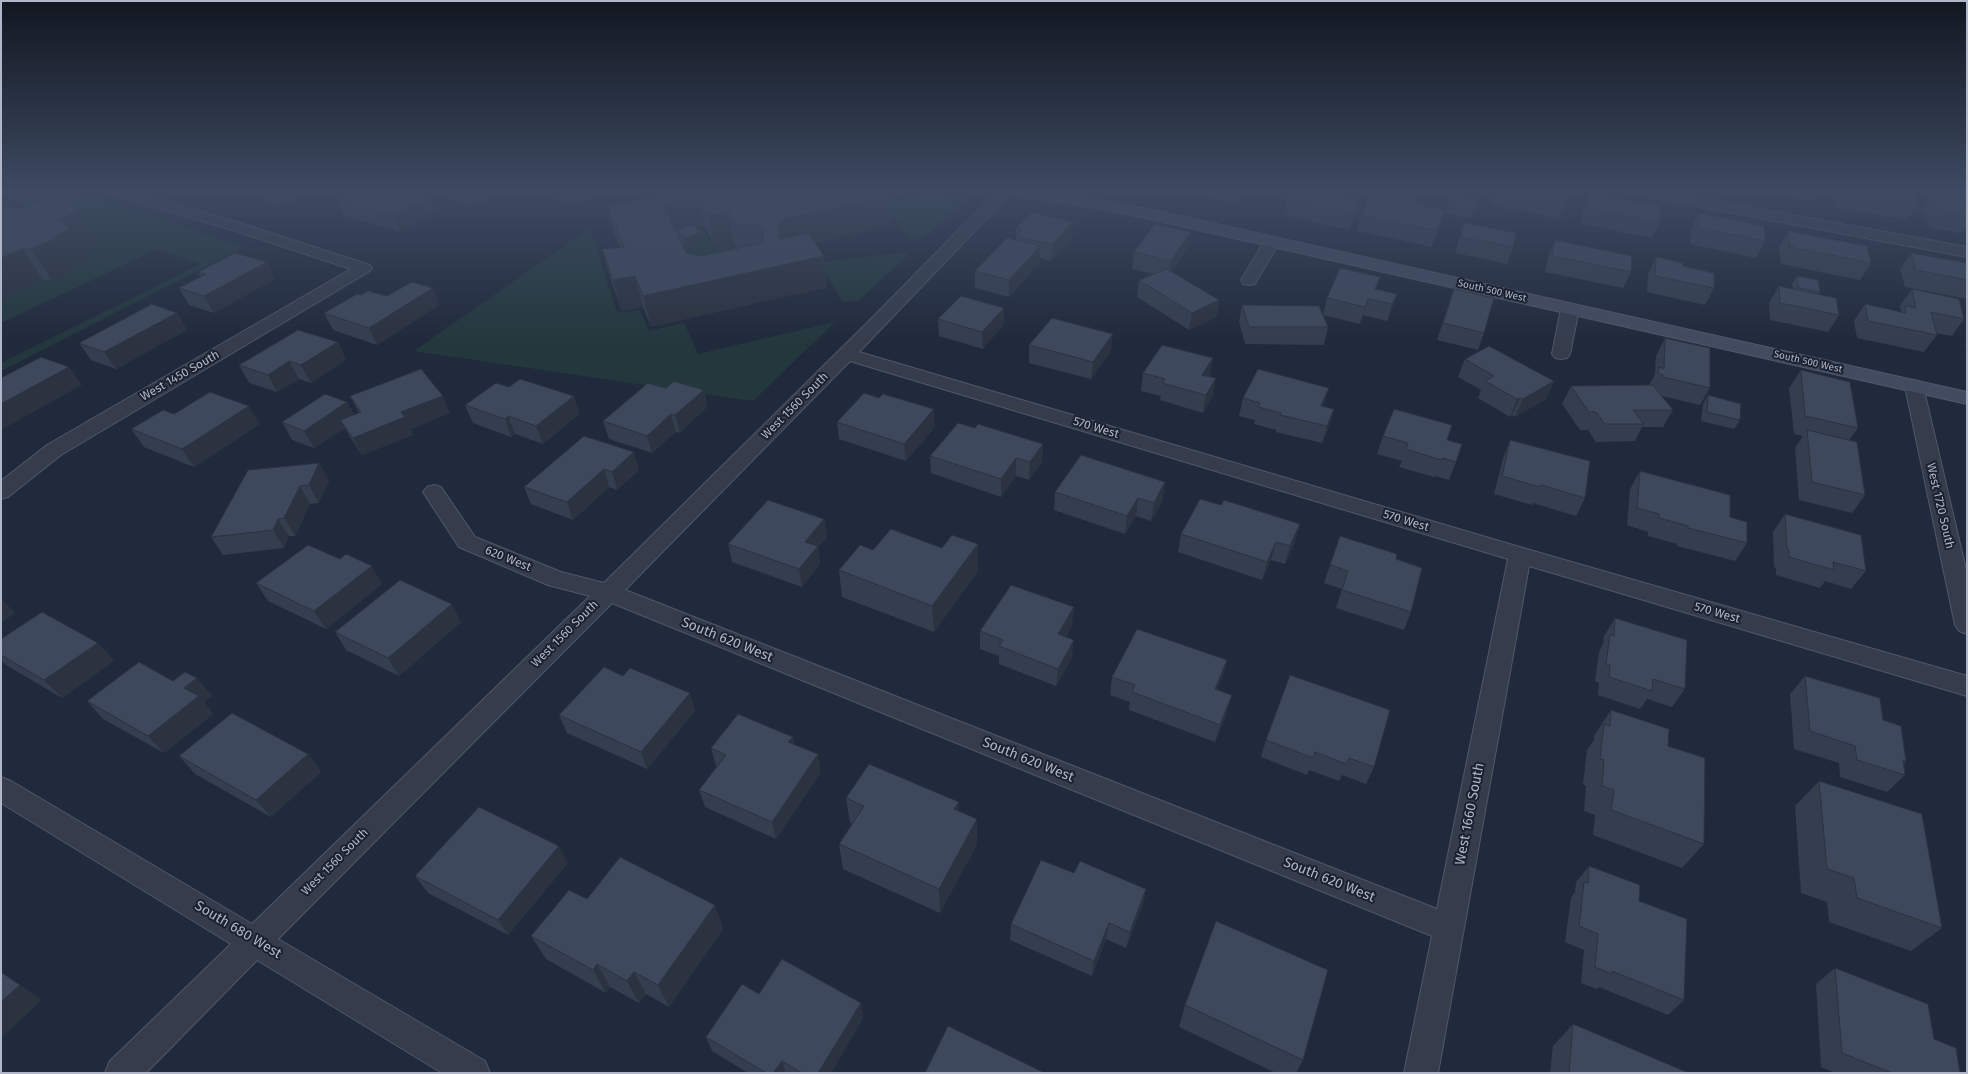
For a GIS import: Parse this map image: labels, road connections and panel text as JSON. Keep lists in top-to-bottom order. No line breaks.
{"streets":{"main road":["South 500 West"],"street":["West 1450 South","West 1560 South","570 West","West 1720 South","620 West","South 620 West","West 1660 South","South 680 West"]},"crossings":[["South 500 West","West 1720 South"],["West 1560 South","570 West"],["West 1560 South","620 West"],["West 1560 South","South 620 West"],["West 1560 South","South 680 West"],["570 West","West 1660 South"],["620 West","South 620 West"],["South 620 West","West 1660 South"]]}
